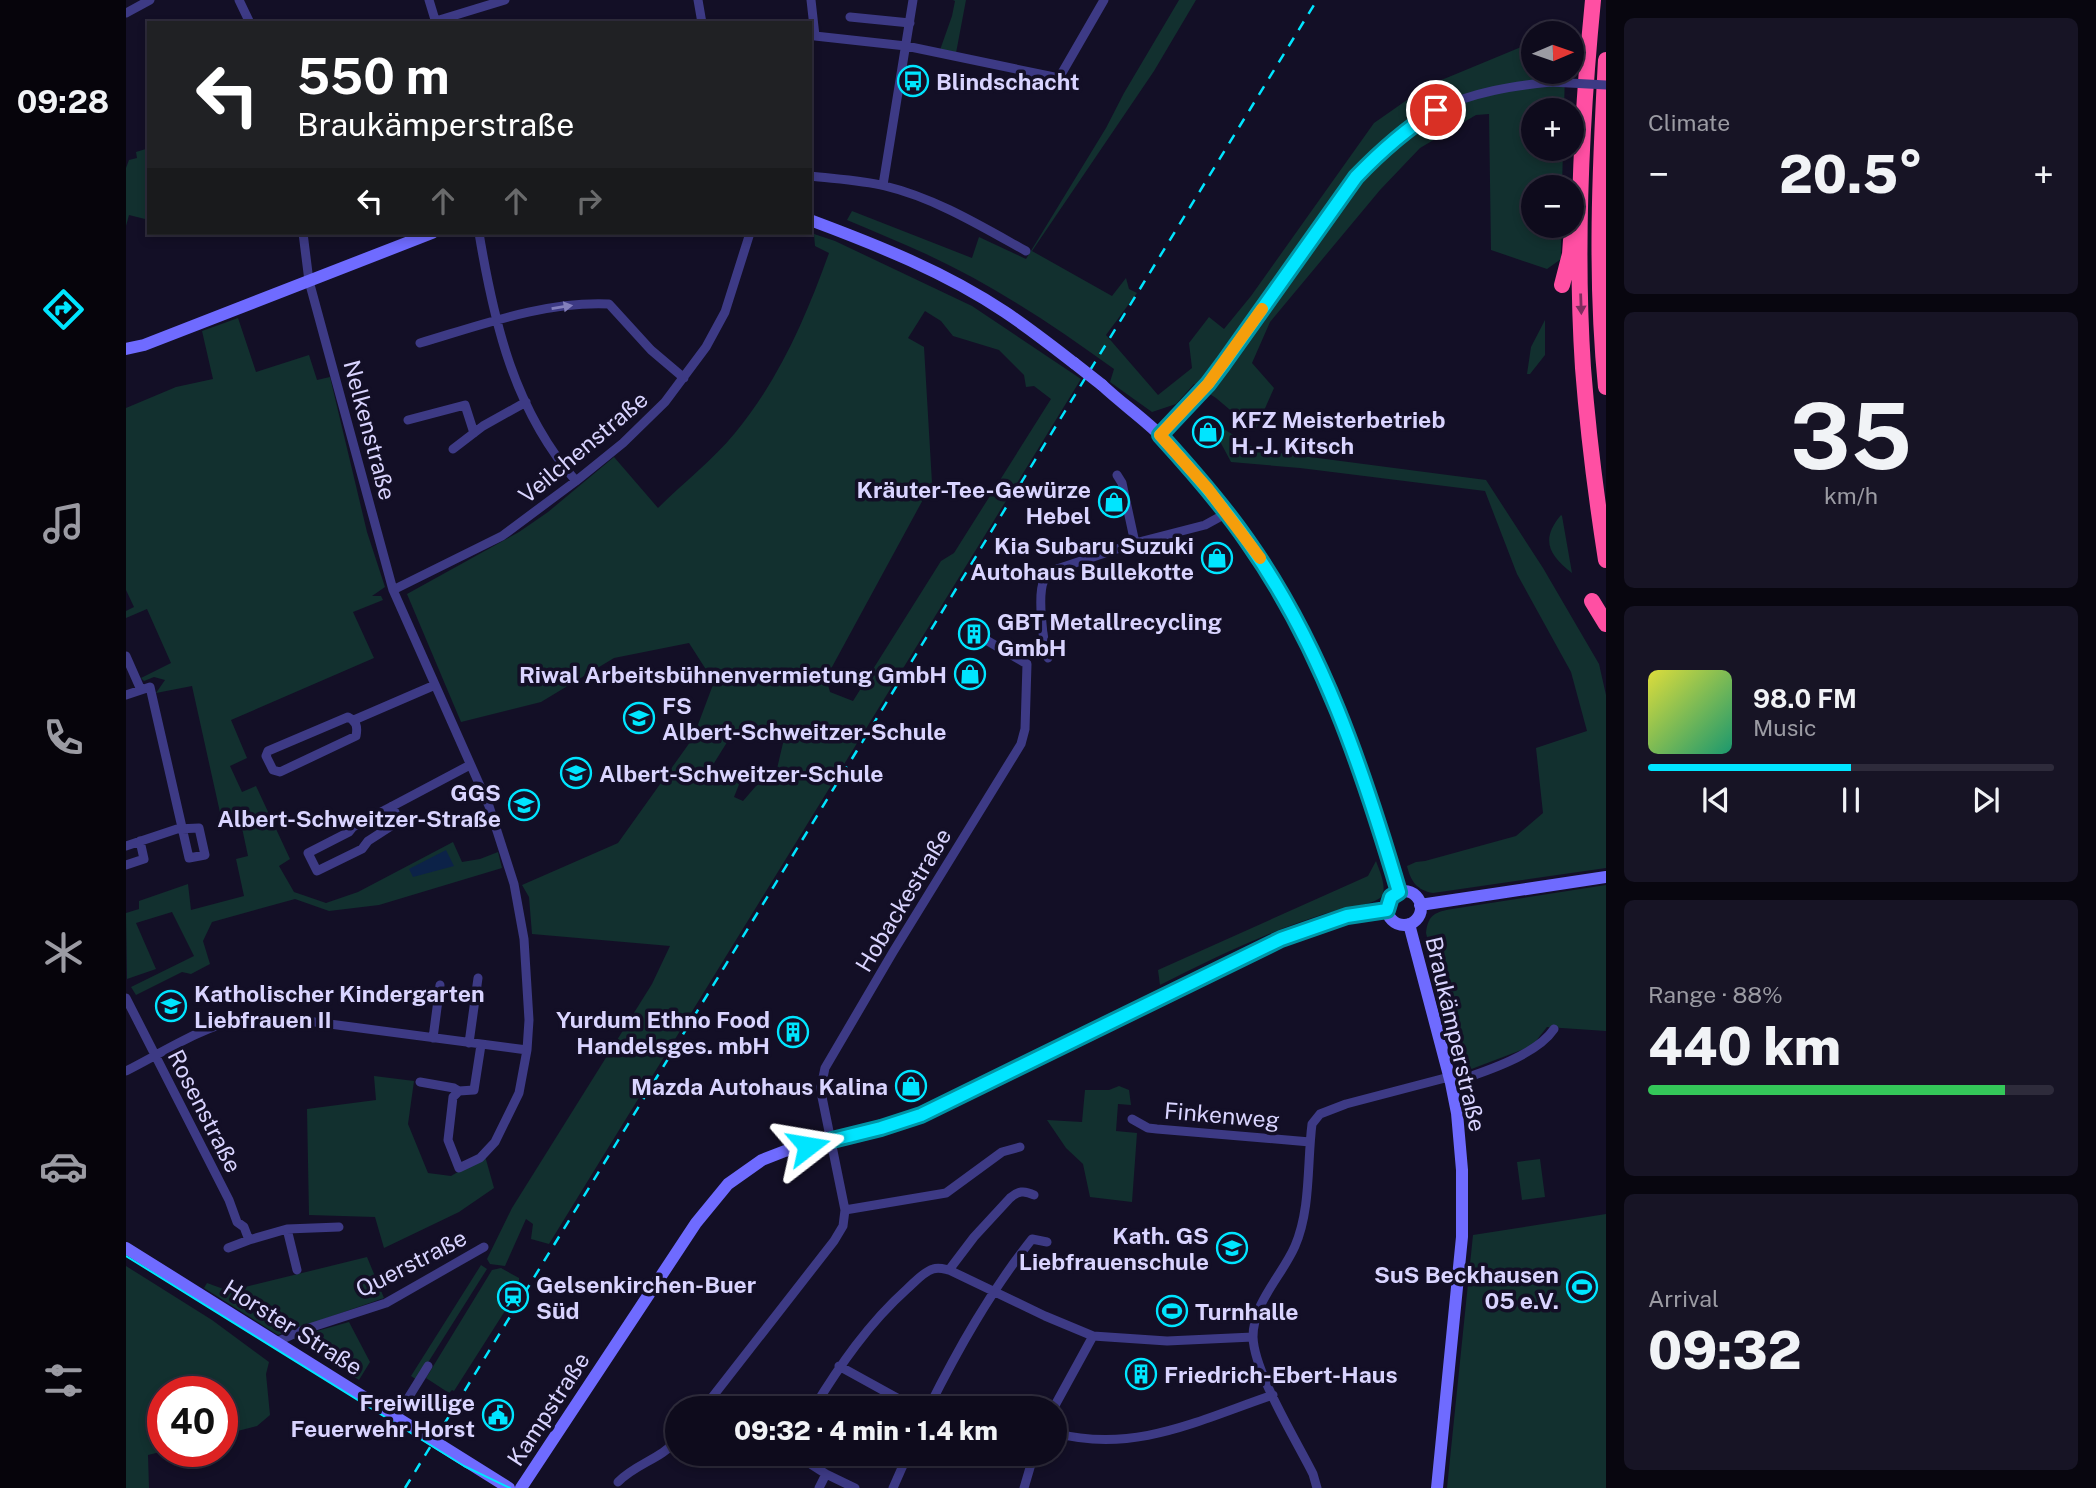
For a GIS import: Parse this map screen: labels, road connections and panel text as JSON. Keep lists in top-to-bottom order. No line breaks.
{"streets":{"street":["Nelkenstraße","Veilchenstraße","Hobackestraße","Braukämperstraße","Rosenstraße","Finkenweg","Querstraße","Horster Straße","Kampstraße"]},"crossings":[["Nelkenstraße","Veilchenstraße"],["Hobackestraße","Kampstraße"],["Braukämperstraße","Kampstraße"],["Querstraße","Horster Straße"]],"places":{"bus stop":["Blindschacht"],"shop":["KFZ Meisterbetrieb H.-J. Kitsch","Kräuter-Tee-Gewürze Hebel","Kia Subaru Suzuki Autohaus Bullekotte","Riwal Arbeitsbühnenvermietung GmbH","Mazda Autohaus Kalina"],"building":["GBT Metallrecycling GmbH","Yurdum Ethno Food Handelsges. mbH","Friedrich-Ebert-Haus"],"school or university":["FS Albert-Schweitzer-Schule","Albert-Schweitzer-Schule","GGS Albert-Schweitzer-Straße","Katholischer Kindergarten Liebfrauen II","Kath. GS Liebfrauenschule"],"sports":["SuS Beckhausen 05 e.V.","Turnhalle"],"station":["Gelsenkirchen-Buer Süd"],"public building":["Freiwillige Feuerwehr Horst"]},"north":"right","page":{"tabs":"09:28","tile":["Climate",["35","km/h"],["Range · 88%","440 km"],["Arrival","09:32"]],"map_buttons":["+","−"],"turn":["550 m","Braukämperstraße"],"heat":["−","20.5°","+"],"song":["98.0 FM","Music"],"limit":"40","trip":"09:32 · 4 min · 1.4 km"}}
